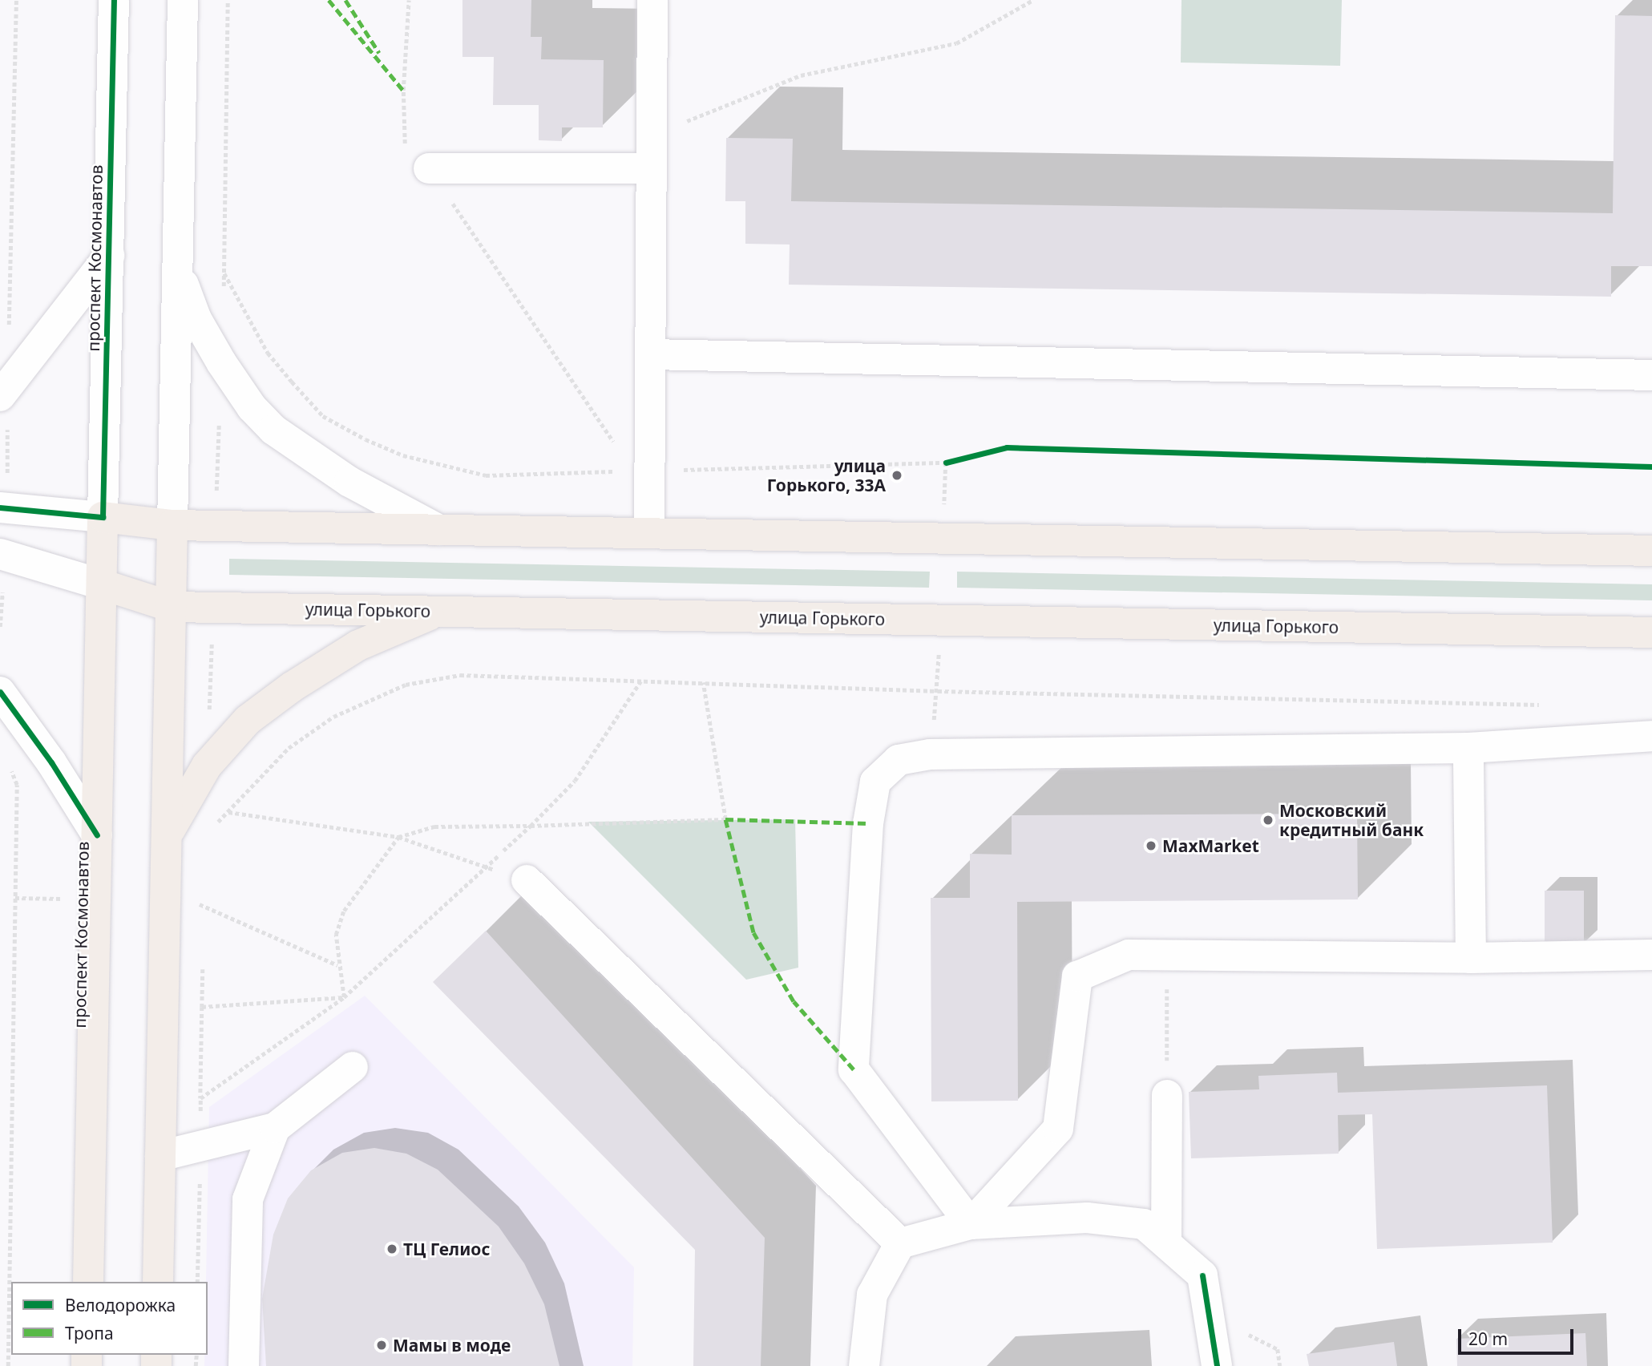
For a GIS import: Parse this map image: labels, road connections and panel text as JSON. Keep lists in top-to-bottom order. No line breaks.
{"streets":{"main road":["проспект Космонавтов","улица Горького"]},"crossings":[["проспект Космонавтов","улица Горького"]],"places":["улица Горького, 33А","Московский кредитный банк","MaxMarket","ТЦ Гелиос","Мамы в моде"],"legend":["Велодорожка","Тропа"],"scale_bar":"20 m"}
